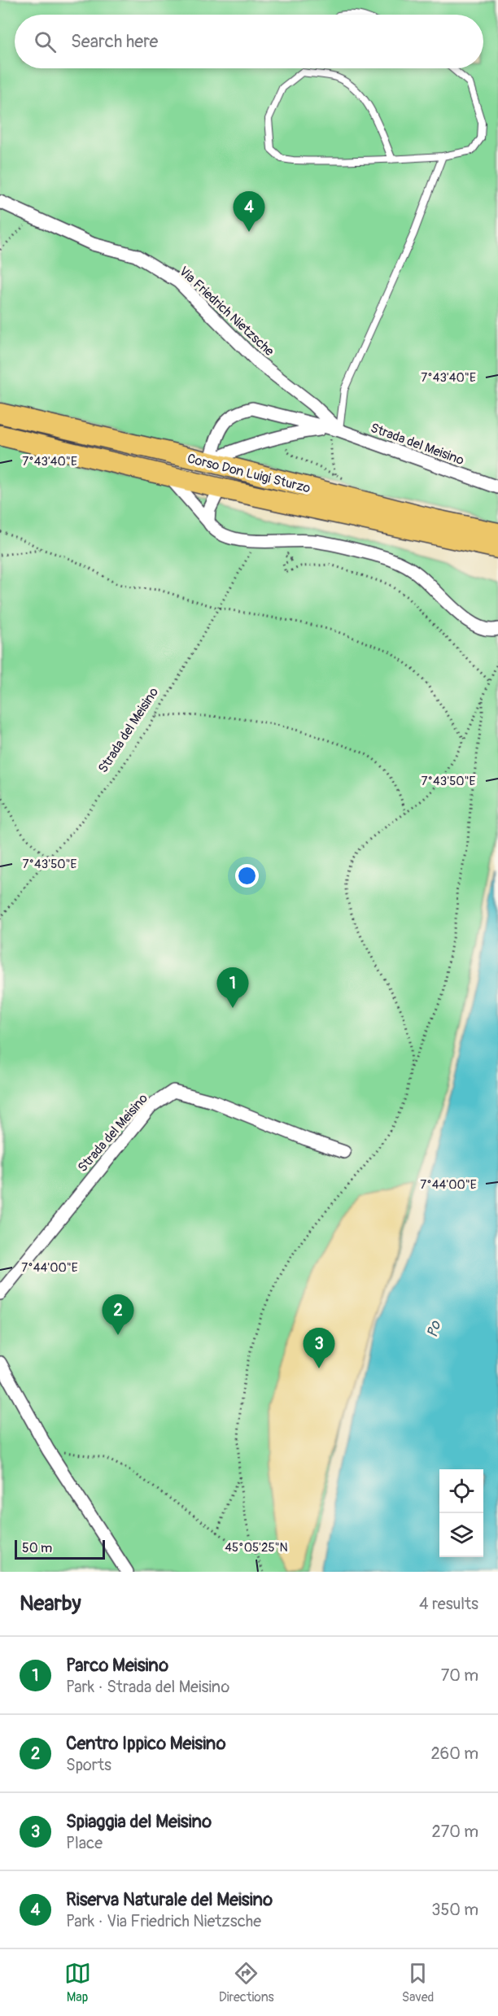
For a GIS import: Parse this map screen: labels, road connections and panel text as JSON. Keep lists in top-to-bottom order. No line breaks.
{"streets":{"main road":["Corso Don Luigi Sturzo"],"street":["Via Friedrich Nietzsche","Strada del Meisino"]},"crossings":[["Via Friedrich Nietzsche","Strada del Meisino"],["Strada del Meisino","Corso Don Luigi Sturzo"]],"water":["Po"],"scale_bar":"50 m","page":{"search":"Search here","pins":["4","1","2","3"],"scale":"50 m","heading":["Nearby","4 results"],"list":[{"mark":"1","name":"Parco Meisino","note":"Park · Strada del Meisino","value":"70 m"},{"mark":"2","name":"Centro Ippico Meisino","note":"Sports","value":"260 m"},{"mark":"3","name":"Spiaggia del Meisino","note":"Place","value":"270 m"},{"mark":"4","name":"Riserva Naturale del Meisino","note":"Park · Via Friedrich Nietzsche","value":"350 m"}],"nav":["Map","Directions","Saved"]},"coordinates":["7°43'40\"E","7°43'50\"E","7°44'00\"E","45°05'25\"N"]}
